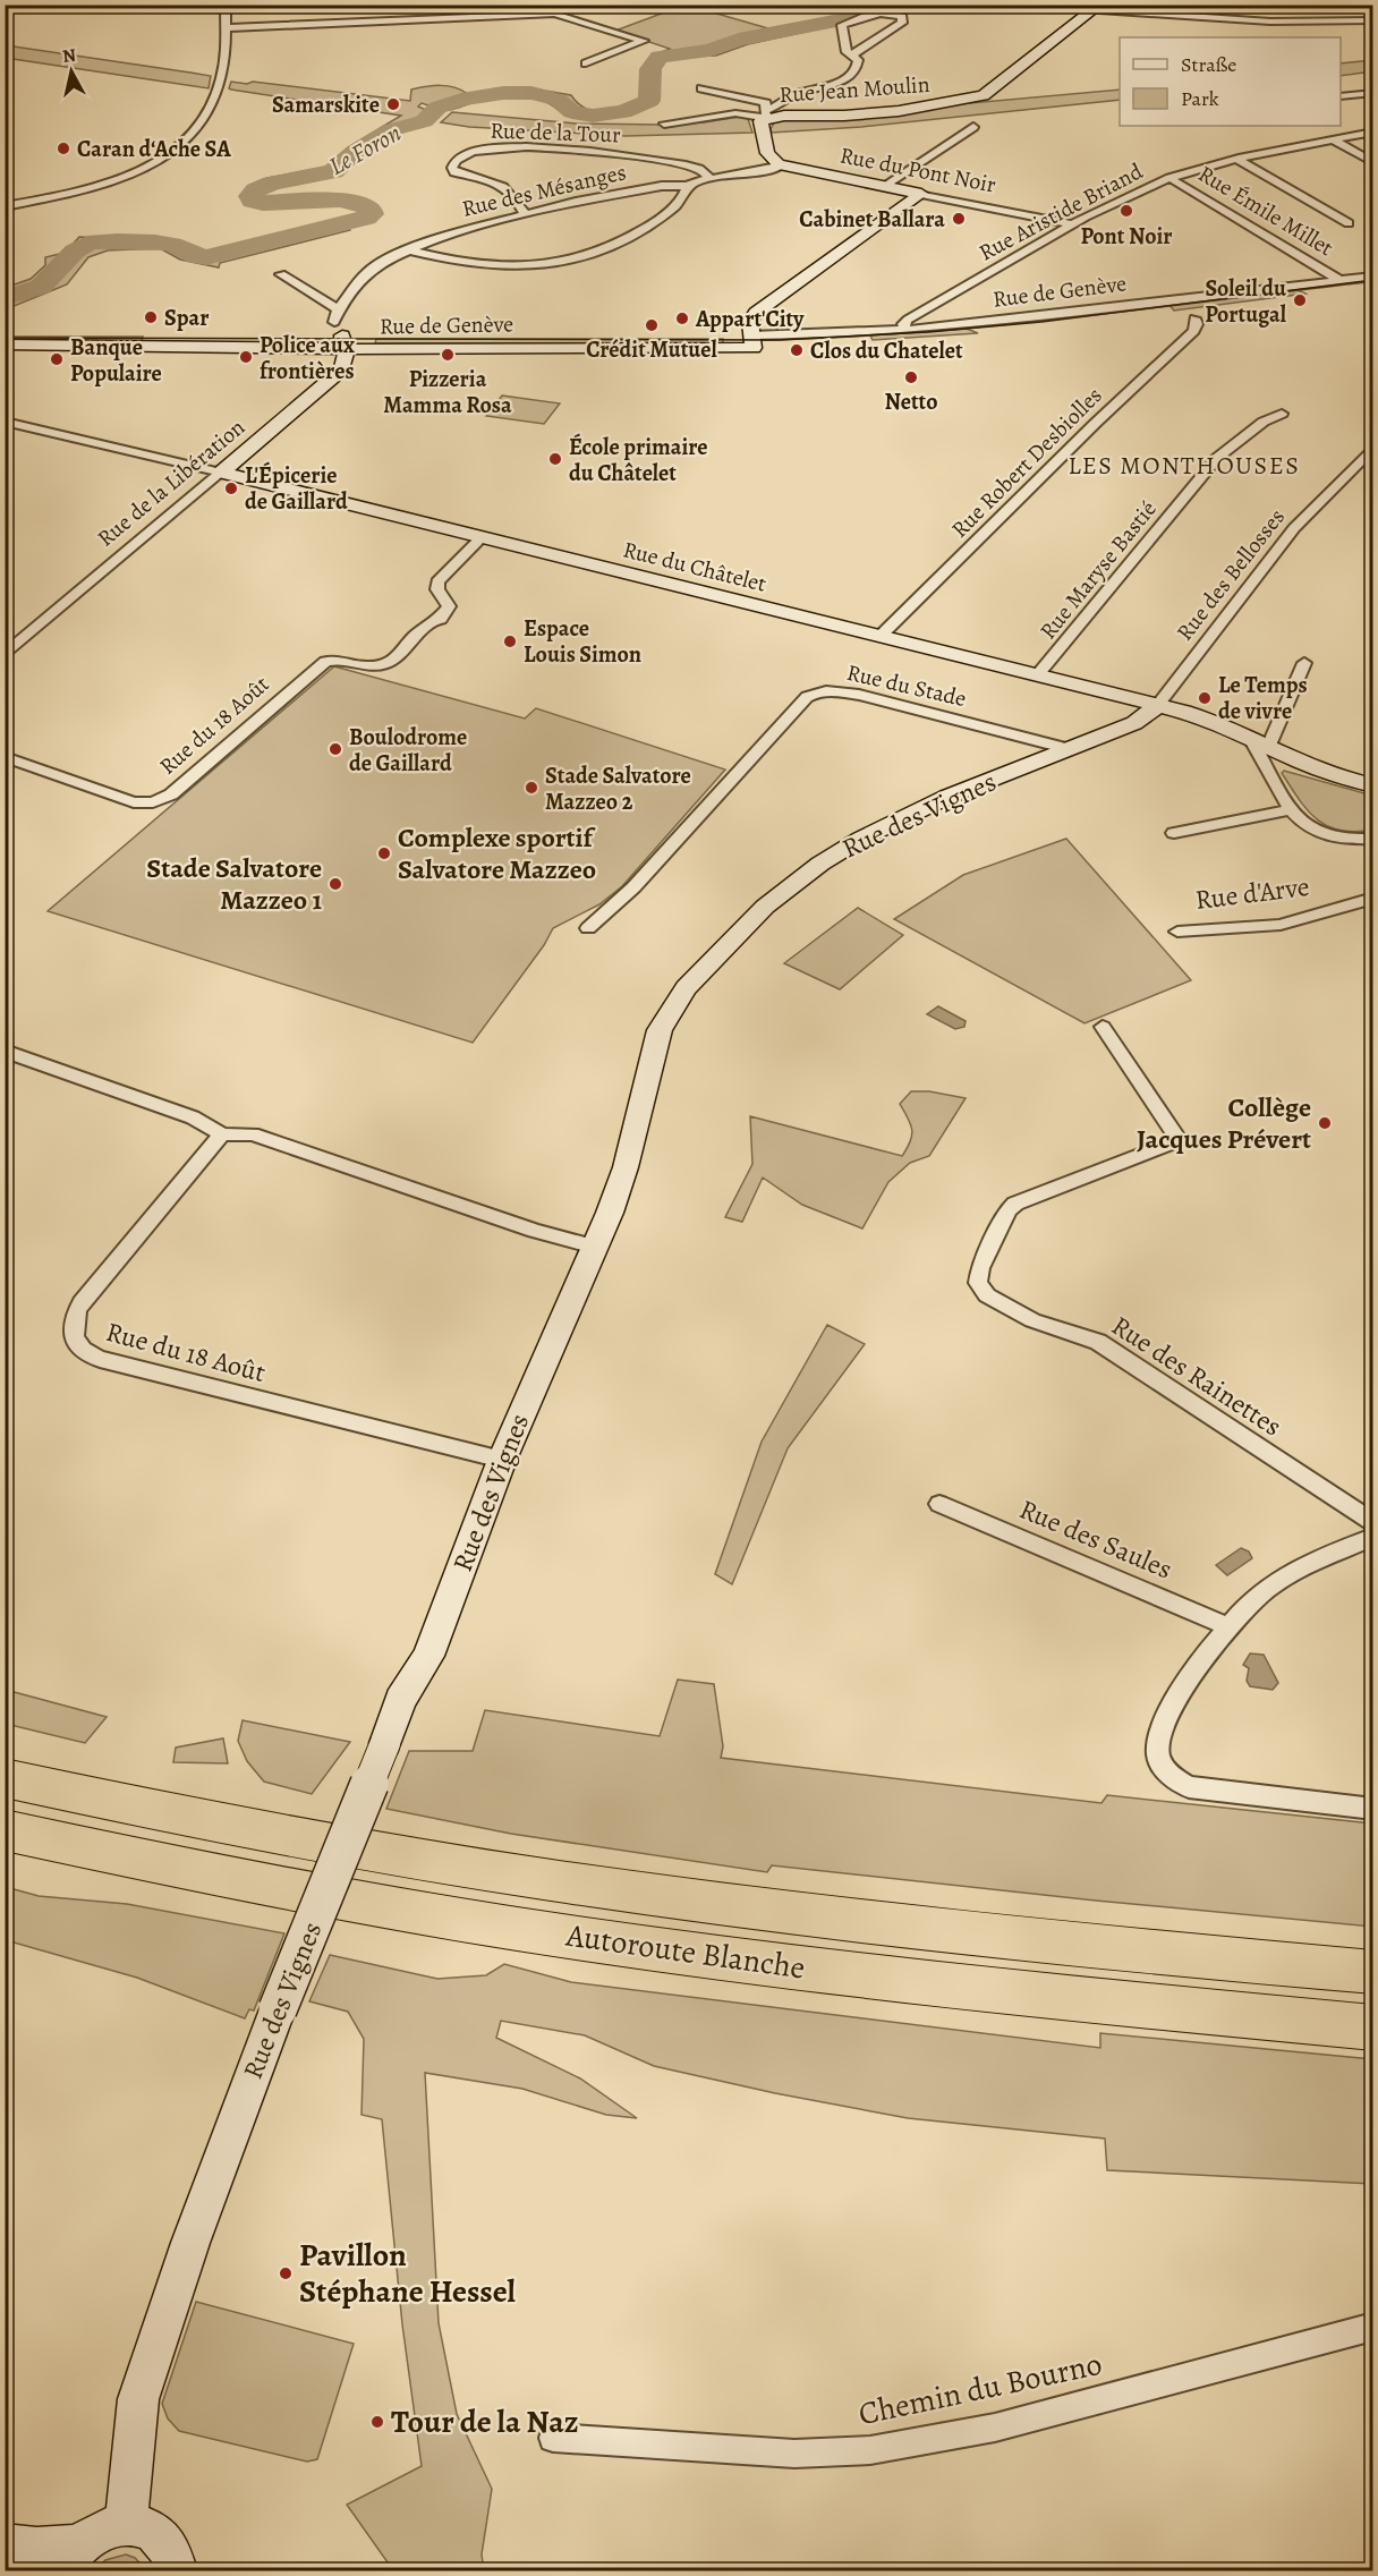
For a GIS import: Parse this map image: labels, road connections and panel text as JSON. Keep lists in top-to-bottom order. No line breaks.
{"streets":{"highway":["Autoroute Blanche"],"street":["Rue Jean Moulin","Rue de la Tour","Rue du Pont Noir","Rue des Mésanges","Rue Émile Millet","Rue Aristide Briand","Rue de Genève","Rue Robert Desbiolles","Rue de la Libération","Rue du Châtelet","Rue Maryse Bastié","Rue des Bellosses","Rue du Stade","Rue du 18 Août","Rue des Vignes","Rue d'Arve","Rue des Rainettes","Rue des Saules","Chemin du Bourno"]},"crossings":[["Rue Jean Moulin","Rue du Pont Noir"],["Rue Jean Moulin","Rue des Mésanges"],["Rue de la Tour","Rue des Mésanges"],["Rue du Pont Noir","Rue des Mésanges"],["Rue du Pont Noir","Rue Aristide Briand"],["Rue des Mésanges","Rue de Genève"],["Rue des Mésanges","Rue de la Libération"],["Rue Émile Millet","Rue Aristide Briand"],["Rue Émile Millet","Rue de Genève"],["Rue Aristide Briand","Rue de Genève"],["Rue de Genève","Rue de la Libération"],["Rue Robert Desbiolles","Rue du Châtelet"],["Rue de la Libération","Rue du Châtelet"],["Rue du Châtelet","Rue Maryse Bastié"],["Rue du Châtelet","Rue des Bellosses"],["Rue du Châtelet","Rue du 18 Août"],["Rue du Châtelet","Rue des Vignes"],["Rue des Bellosses","Rue des Vignes"],["Rue du Stade","Rue des Vignes"],["Rue du 18 Août","Rue des Vignes"]],"districts":["LES MONTHOUSES"],"water":["Le Foron"],"places":["Samarskite","Caran d‘Ache SA","Pont Noir","Cabinet Ballara","Soleil du Portugal","Spar","Appart'City","Crédit Mutuel","Clos du Chatelet","Pizzeria Mamma Rosa","Police aux frontières","Banque Populaire","Netto","École primaire du Châtelet","L'Épicerie de Gaillard","Espace Louis Simon","Le Temps de vivre","Boulodrome de Gaillard","Stade Salvatore Mazzeo 2","Complexe sportif Salvatore Mazzeo","Stade Salvatore Mazzeo 1","Collège Jacques Prévert","Pavillon Stéphane Hessel","Tour de la Naz"],"legend":["Straße","Park"],"north":"top"}
